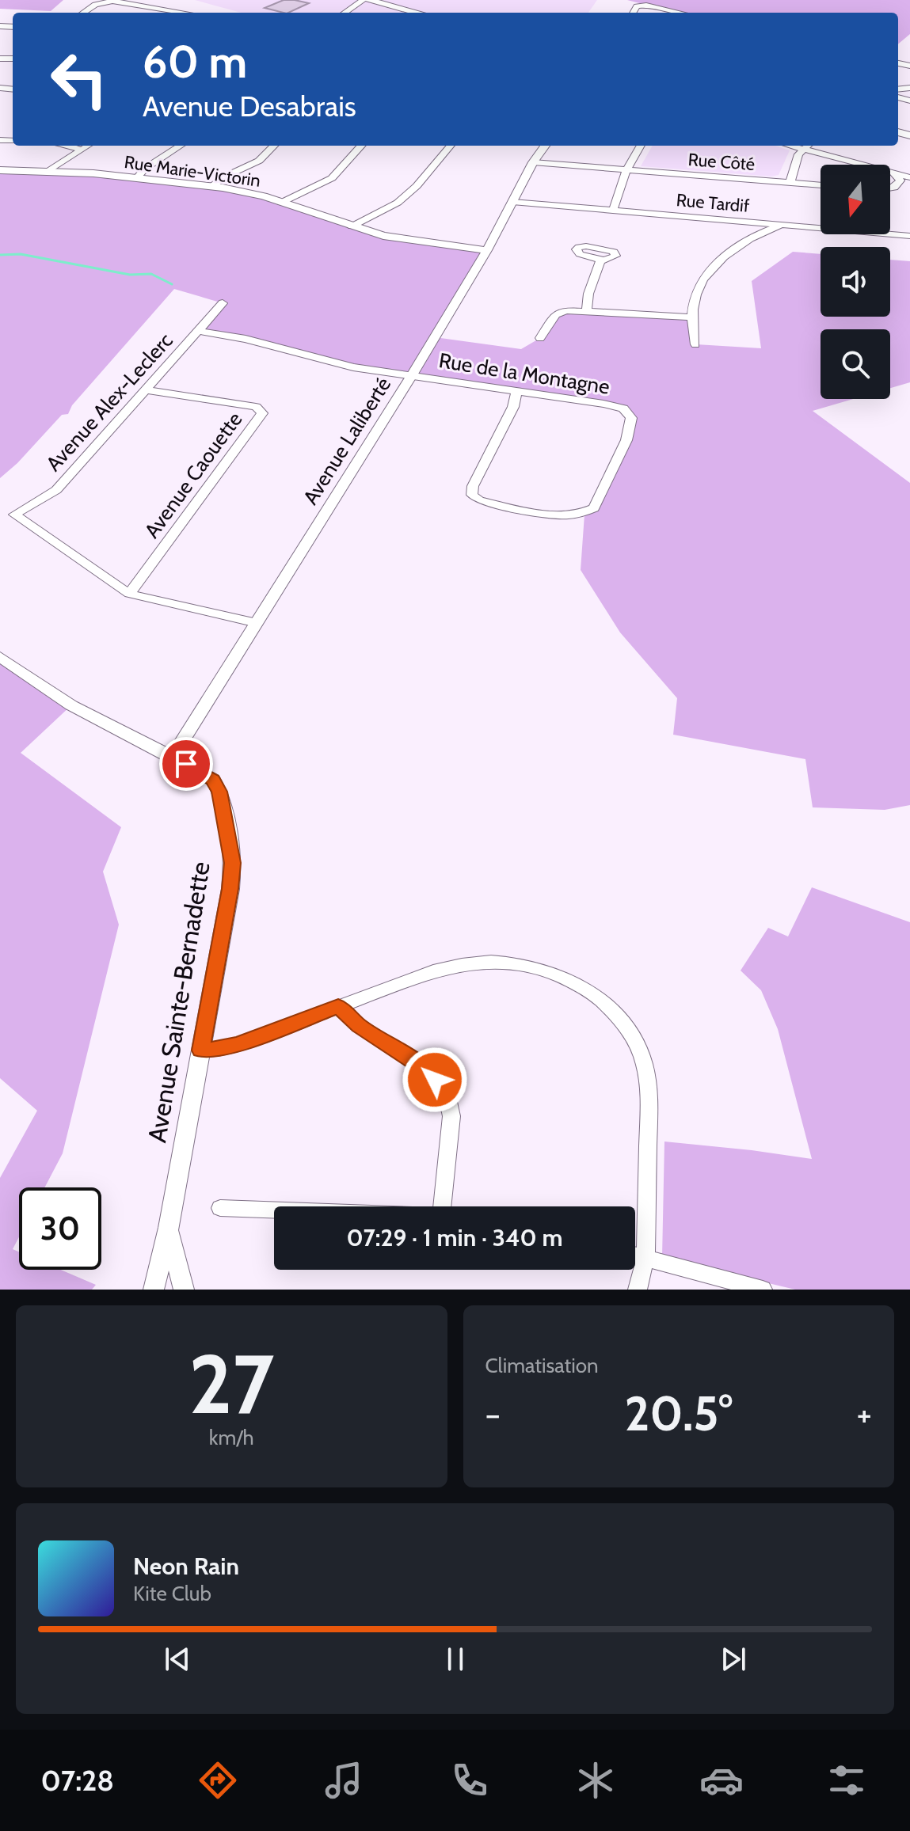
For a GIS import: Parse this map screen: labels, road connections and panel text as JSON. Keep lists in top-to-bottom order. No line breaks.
{"streets":{"street":["Rue Côté","Rue Marie-Victorin","Rue Tardif","Rue de la Montagne","Avenue Alex-Leclerc","Avenue Laliberté","Avenue Caouette","Avenue Sainte-Bernadette"]},"crossings":[["Rue Côté","Avenue Laliberté"],["Rue Marie-Victorin","Avenue Laliberté"],["Rue Tardif","Avenue Laliberté"],["Rue de la Montagne","Avenue Alex-Leclerc"],["Rue de la Montagne","Avenue Laliberté"],["Avenue Alex-Leclerc","Avenue Caouette"],["Avenue Laliberté","Avenue Sainte-Bernadette"]],"north":"bottom","page":{"turn":["60 m","Avenue Desabrais"],"limit":"30","trip":"07:29 · 1 min · 340 m","tile":[["27","km/h"],"Climatisation"],"heat":["−","20.5°","+"],"song":["Neon Rain","Kite Club"],"tabs":"07:28"}}
